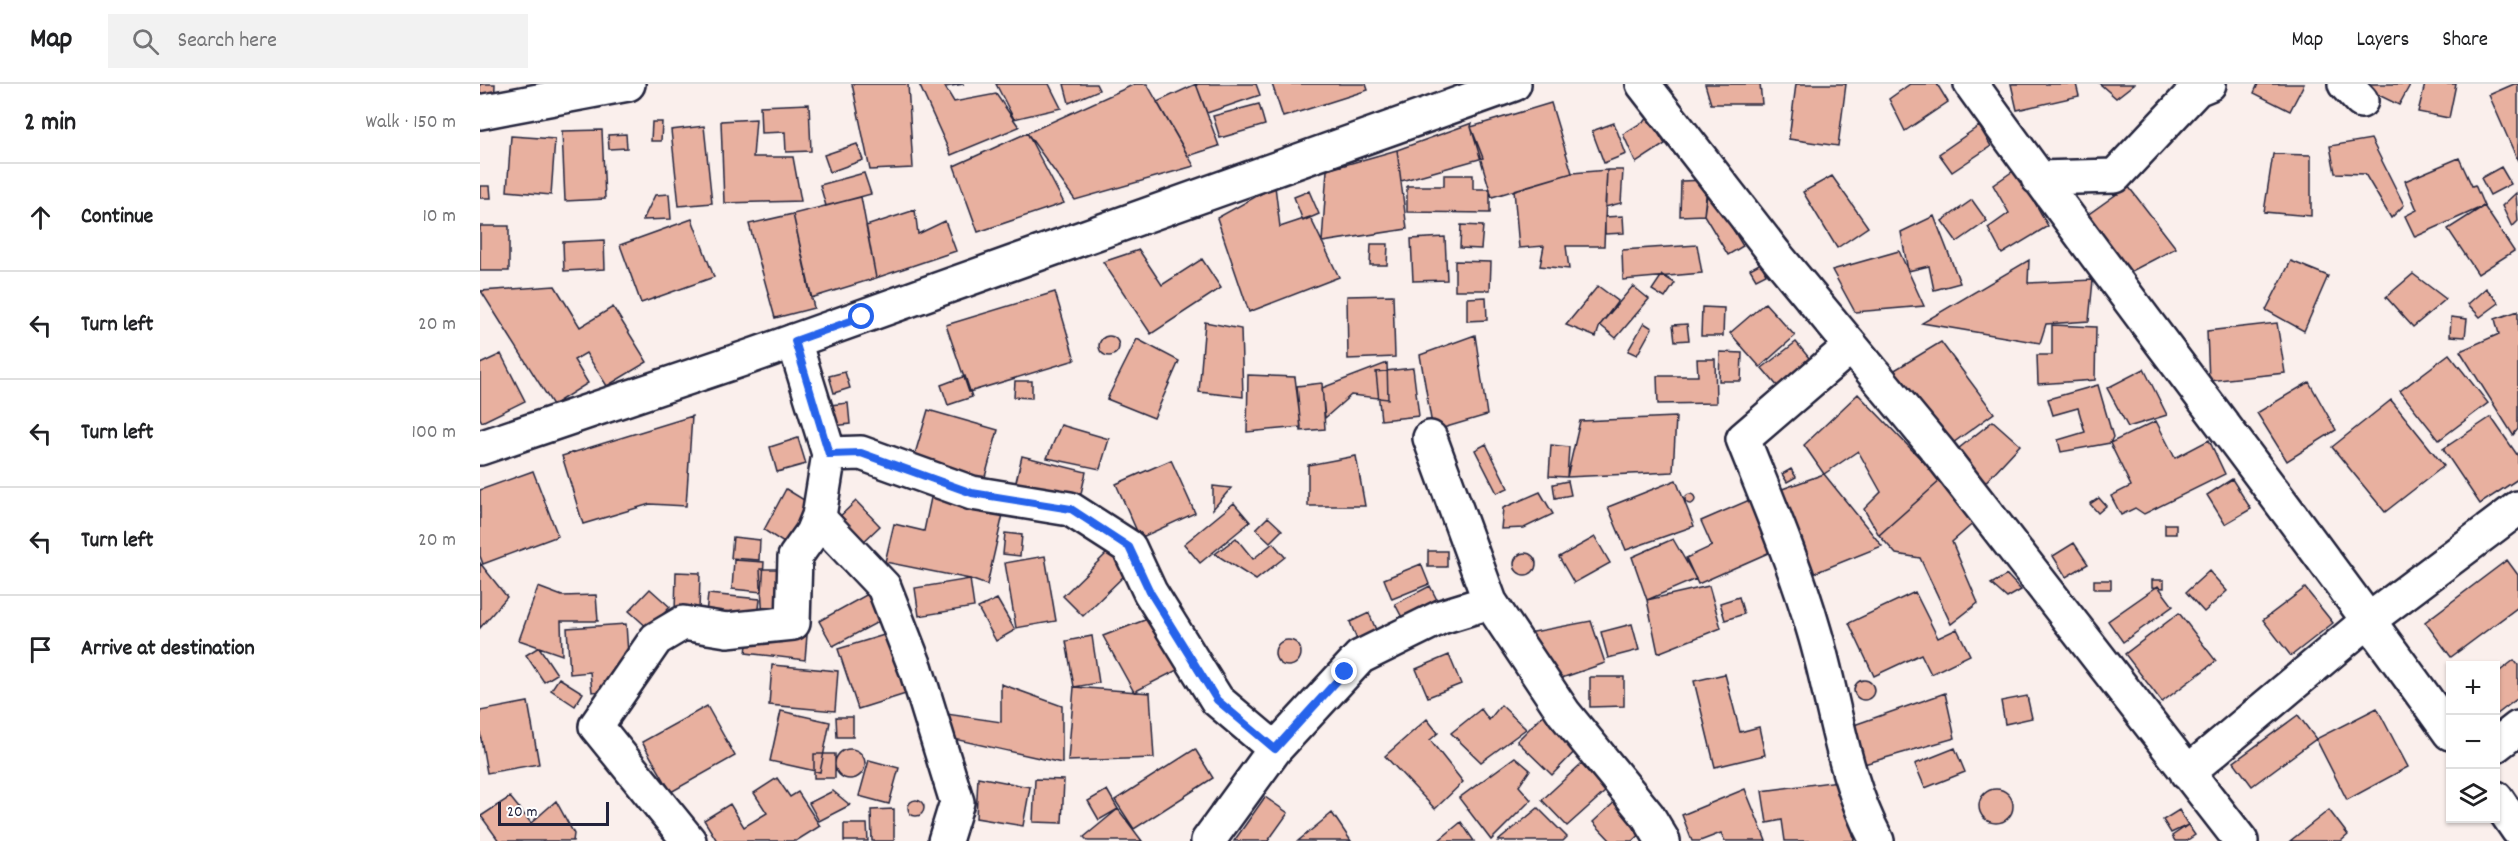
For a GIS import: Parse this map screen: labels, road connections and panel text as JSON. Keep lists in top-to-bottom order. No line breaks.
{"scale_bar":"20 m","page":{"header":"Map","search":"Search here","nav":["Map","Layers","Share"],"heading":["2 min","Walk · 150 m"],"list":[["Continue","10 m"],["Turn left","20 m"],["Turn left","100 m"],["Turn left","20 m"],"Arrive at destination"],"map_buttons":["+","−"],"scale":"20 m"}}
